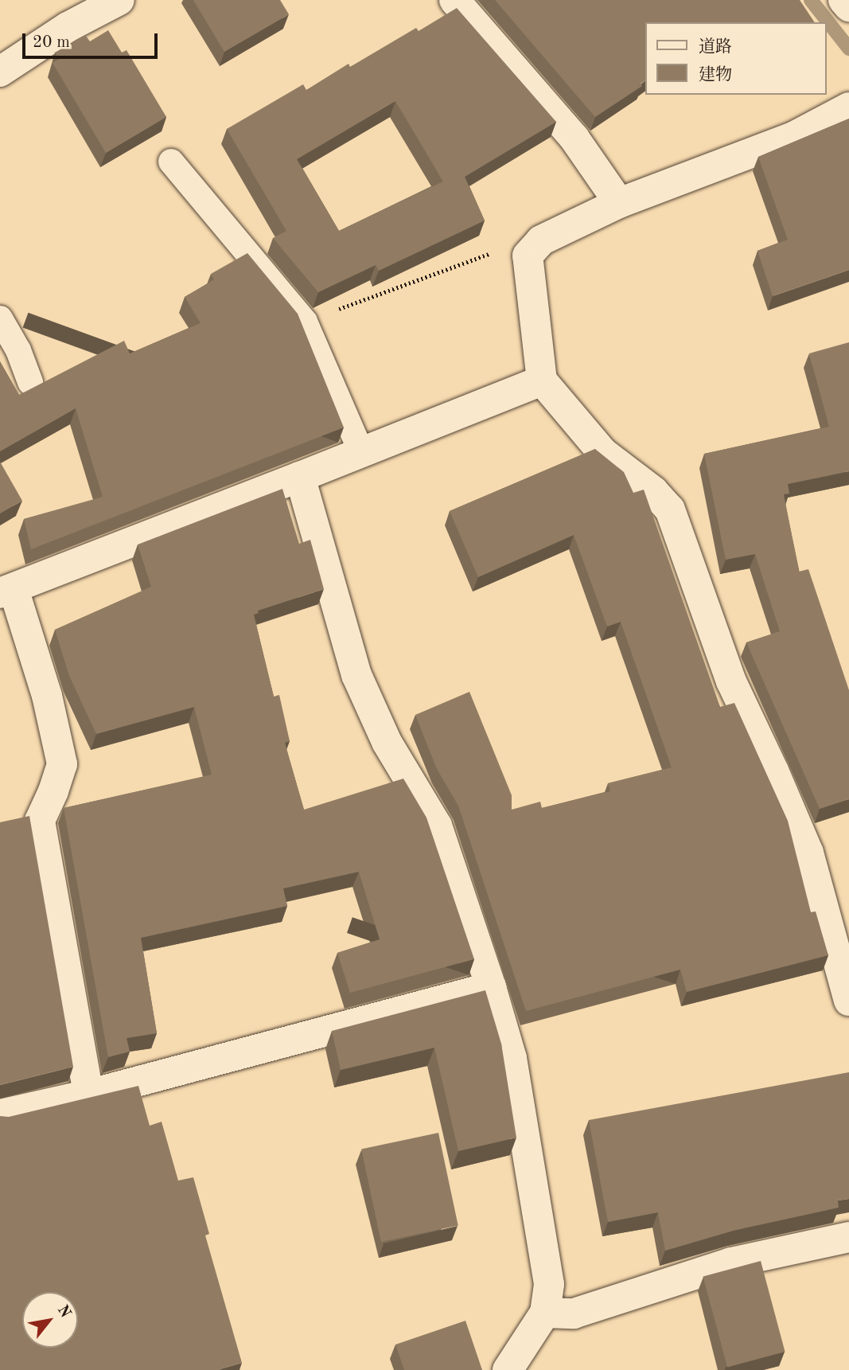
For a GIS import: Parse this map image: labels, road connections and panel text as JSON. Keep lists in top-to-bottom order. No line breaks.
{"legend":["道路","建物"],"scale_bar":"20 m","north":"top right"}
